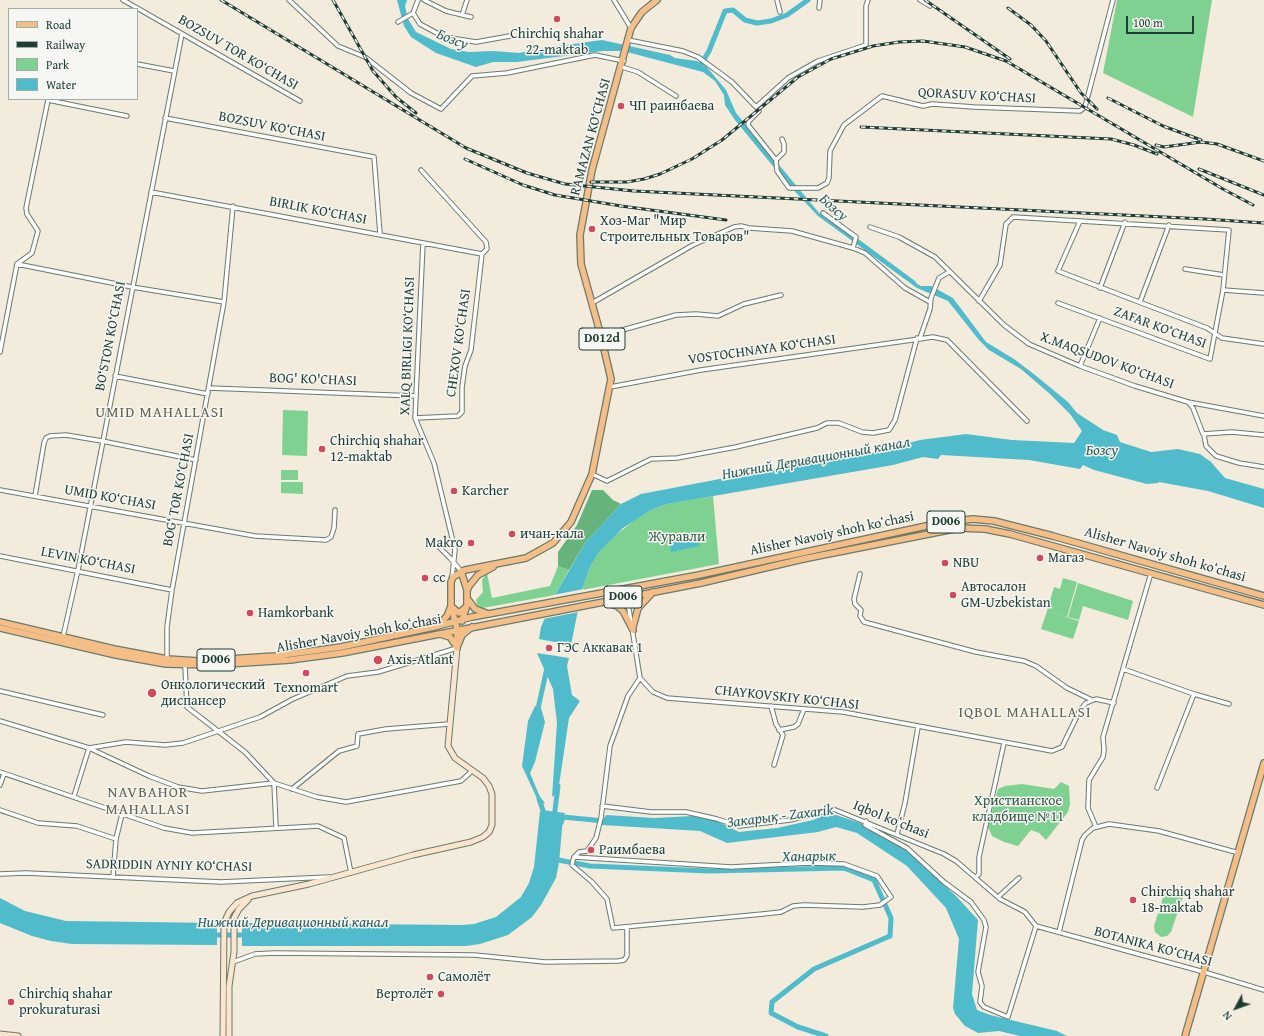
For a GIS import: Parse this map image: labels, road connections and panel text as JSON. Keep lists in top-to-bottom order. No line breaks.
{"streets":{"main road":["RAMAZAN KO‘CHASI","D012d","D006","Alisher Navoiy shoh koʻchasi","SADRIDDIN AYNIY KO‘CHASI"],"street":["BOZSUV TOR KO‘CHASI","QORASUV KO‘CHASI","BOZSUV KO‘CHASI","BIRLIK KO‘CHASI","ZAFAR KO‘CHASI","BO‘STON KO‘CHASI","CHEXOV KO‘CHASI","XALQ BIRLIGI KO‘CHASI","VOSTOCHNAYA KO‘CHASI","X.MAQSUDOV KO‘CHASI","BOG' KO'CHASI","BOG‘ TOR KO‘CHASI","UMID KO‘CHASI","LEVIN KO‘CHASI","CHAYKOVSKIY KO‘CHASI","Iqbol koʻchasi","BOTANIKA KO‘CHASI"]},"crossings":[["BOZSUV TOR KO‘CHASI","BO‘STON KO‘CHASI"],["BOZSUV KO‘CHASI","BIRLIK KO‘CHASI"],["BOZSUV KO‘CHASI","BO‘STON KO‘CHASI"],["RAMAZAN KO‘CHASI","D012d"],["RAMAZAN KO‘CHASI","VOSTOCHNAYA KO‘CHASI"],["BIRLIK KO‘CHASI","BO‘STON KO‘CHASI"],["BIRLIK KO‘CHASI","CHEXOV KO‘CHASI"],["BIRLIK KO‘CHASI","XALQ BIRLIGI KO‘CHASI"],["BIRLIK KO‘CHASI","BOG‘ TOR KO‘CHASI"],["ZAFAR KO‘CHASI","X.MAQSUDOV KO‘CHASI"],["BO‘STON KO‘CHASI","UMID KO‘CHASI"],["BO‘STON KO‘CHASI","Alisher Navoiy shoh koʻchasi"],["BO‘STON KO‘CHASI","LEVIN KO‘CHASI"],["CHEXOV KO‘CHASI","XALQ BIRLIGI KO‘CHASI"],["XALQ BIRLIGI KO‘CHASI","BOG' KO'CHASI"],["BOG' KO'CHASI","BOG‘ TOR KO‘CHASI"],["BOG‘ TOR KO‘CHASI","UMID KO‘CHASI"],["BOG‘ TOR KO‘CHASI","Alisher Navoiy shoh koʻchasi"],["BOG‘ TOR KO‘CHASI","LEVIN KO‘CHASI"],["Iqbol koʻchasi","BOTANIKA KO‘CHASI"]],"districts":["UMID MAHALLASI","IQBOL MAHALLASI","NAVBAHOR MAHALLASI"],"water":["Бозсу","Нижний Деривационный канал","Закарық - Zaxarik","Ханарык"],"parks":["Журавли","Христианское кладбище №11"],"places":["Chirchiq shahar 22-maktab","ЧП раинбаева","Хоз-Маг \"Мир Строительных Товаров\"","Chirchiq shahar 12-maktab","Karcher","ичан-кала","Makro","Магаз","NBU","cc","Автосалон GM-Uzbekistan","Hamkorbank","ГЭС Аккавак 1","Axis-Atlant","Texnomart","Онкологический диспансер","Раимбаева","Chirchiq shahar 18-maktab","Самолёт","Вертолёт","Chirchiq shahar prokuraturasi"],"legend":["Road","Railway","Park","Water"],"scale_bar":"100 m","north":"bottom left"}
